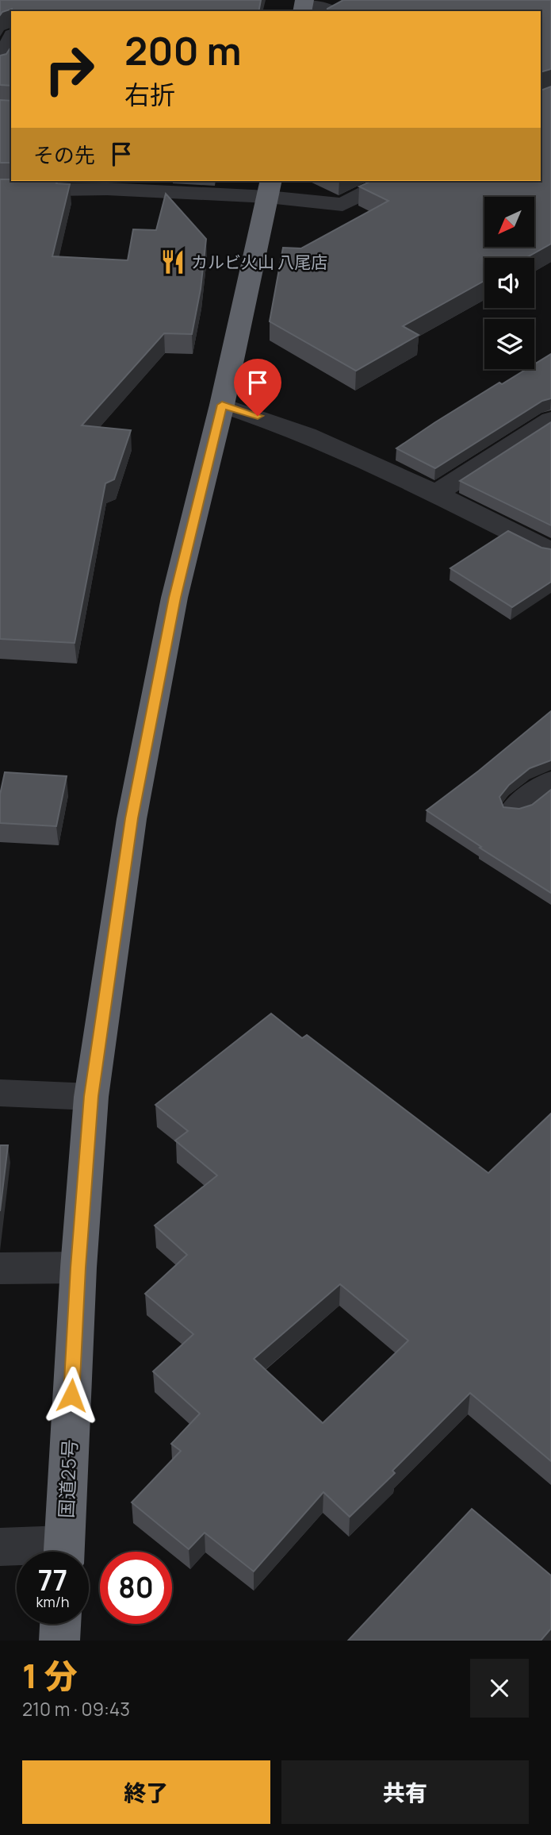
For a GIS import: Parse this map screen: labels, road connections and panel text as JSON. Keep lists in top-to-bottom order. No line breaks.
{"streets":{"highway":["国道25号"]},"places":{"restaurant":["カルビ火山 八尾店"]},"north":"bottom left","page":{"turn":["200 m","右折"],"then":"その先","speed":"77 km/h","limit":"80","heading":["1 分","210 m · 09:43"],"buttons":["終了","共有"]}}
